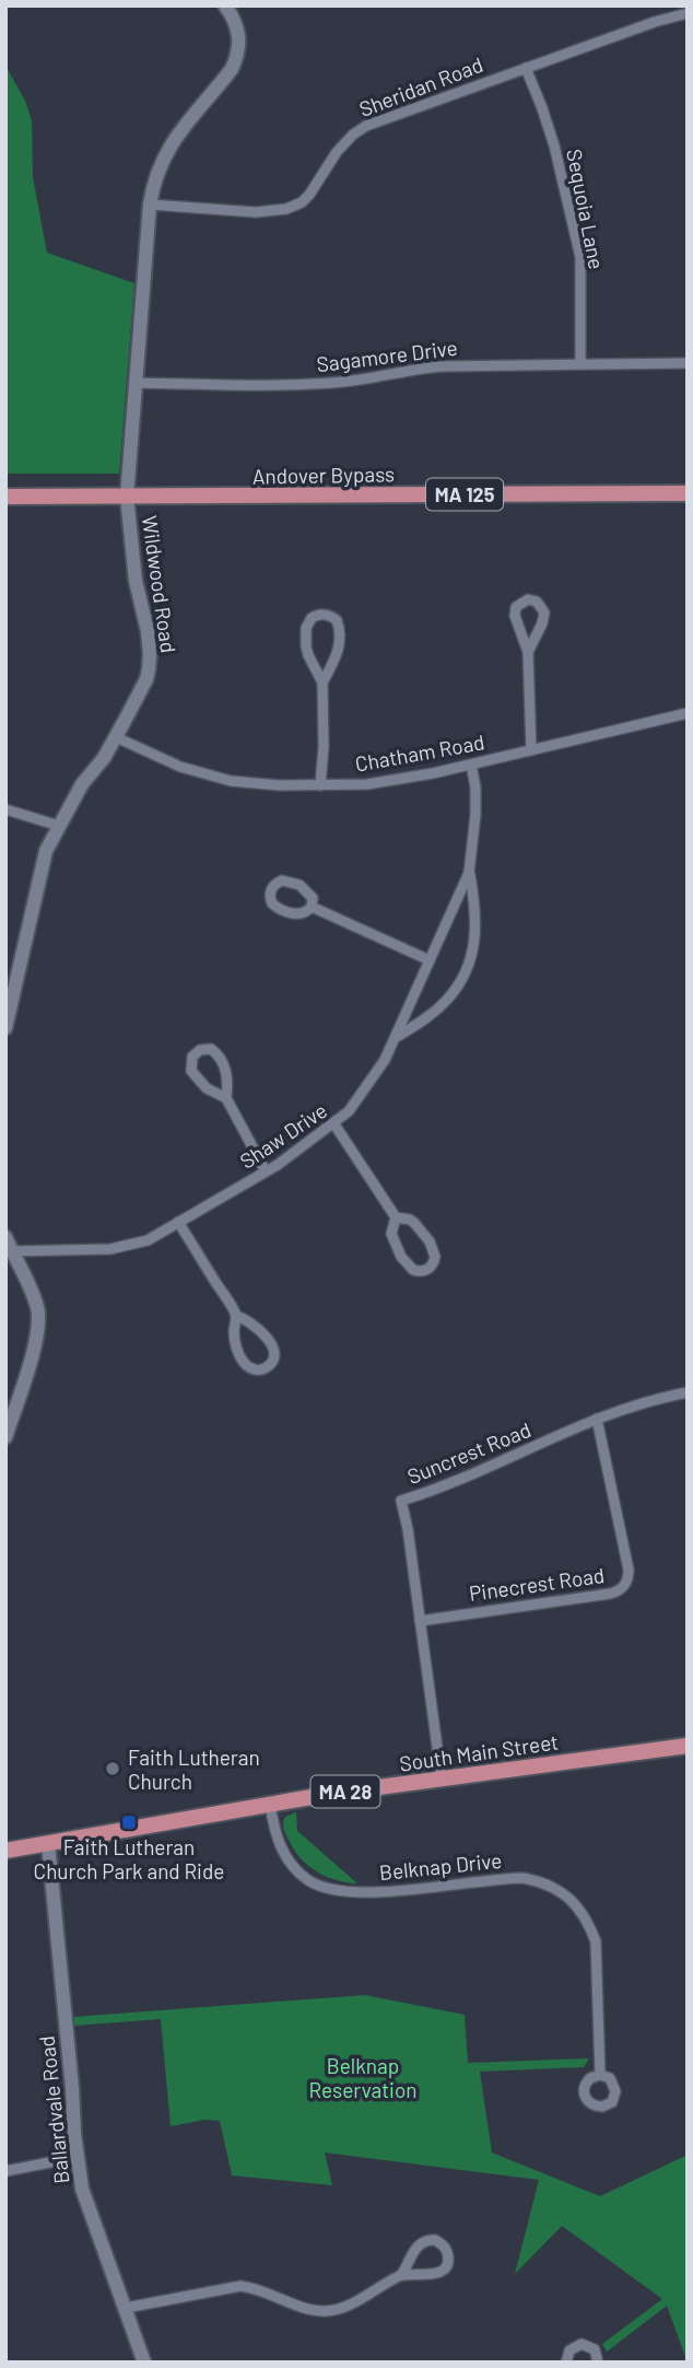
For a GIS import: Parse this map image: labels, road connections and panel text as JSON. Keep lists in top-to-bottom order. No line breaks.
{"streets":{"main road":["Andover Bypass","MA 125","South Main Street","MA 28"],"street":["Sheridan Road","Sequoia Lane","Sagamore Drive","Wildwood Road","Chatham Road","Shaw Drive","Suncrest Road","Pinecrest Road","Belknap Drive","Ballardvale Road"]},"crossings":[["Sheridan Road","Sequoia Lane"],["Sheridan Road","Wildwood Road"],["Sequoia Lane","Sagamore Drive"],["Sagamore Drive","Wildwood Road"],["Andover Bypass","Wildwood Road"],["Wildwood Road","Chatham Road"],["Chatham Road","Shaw Drive"],["Suncrest Road","Pinecrest Road"],["Suncrest Road","South Main Street"],["South Main Street","Belknap Drive"],["South Main Street","Ballardvale Road"]],"parks":["Belknap Reservation"],"places":{"other":["Faith Lutheran Church"],"transit":["Faith Lutheran Church Park and Ride"]}}
